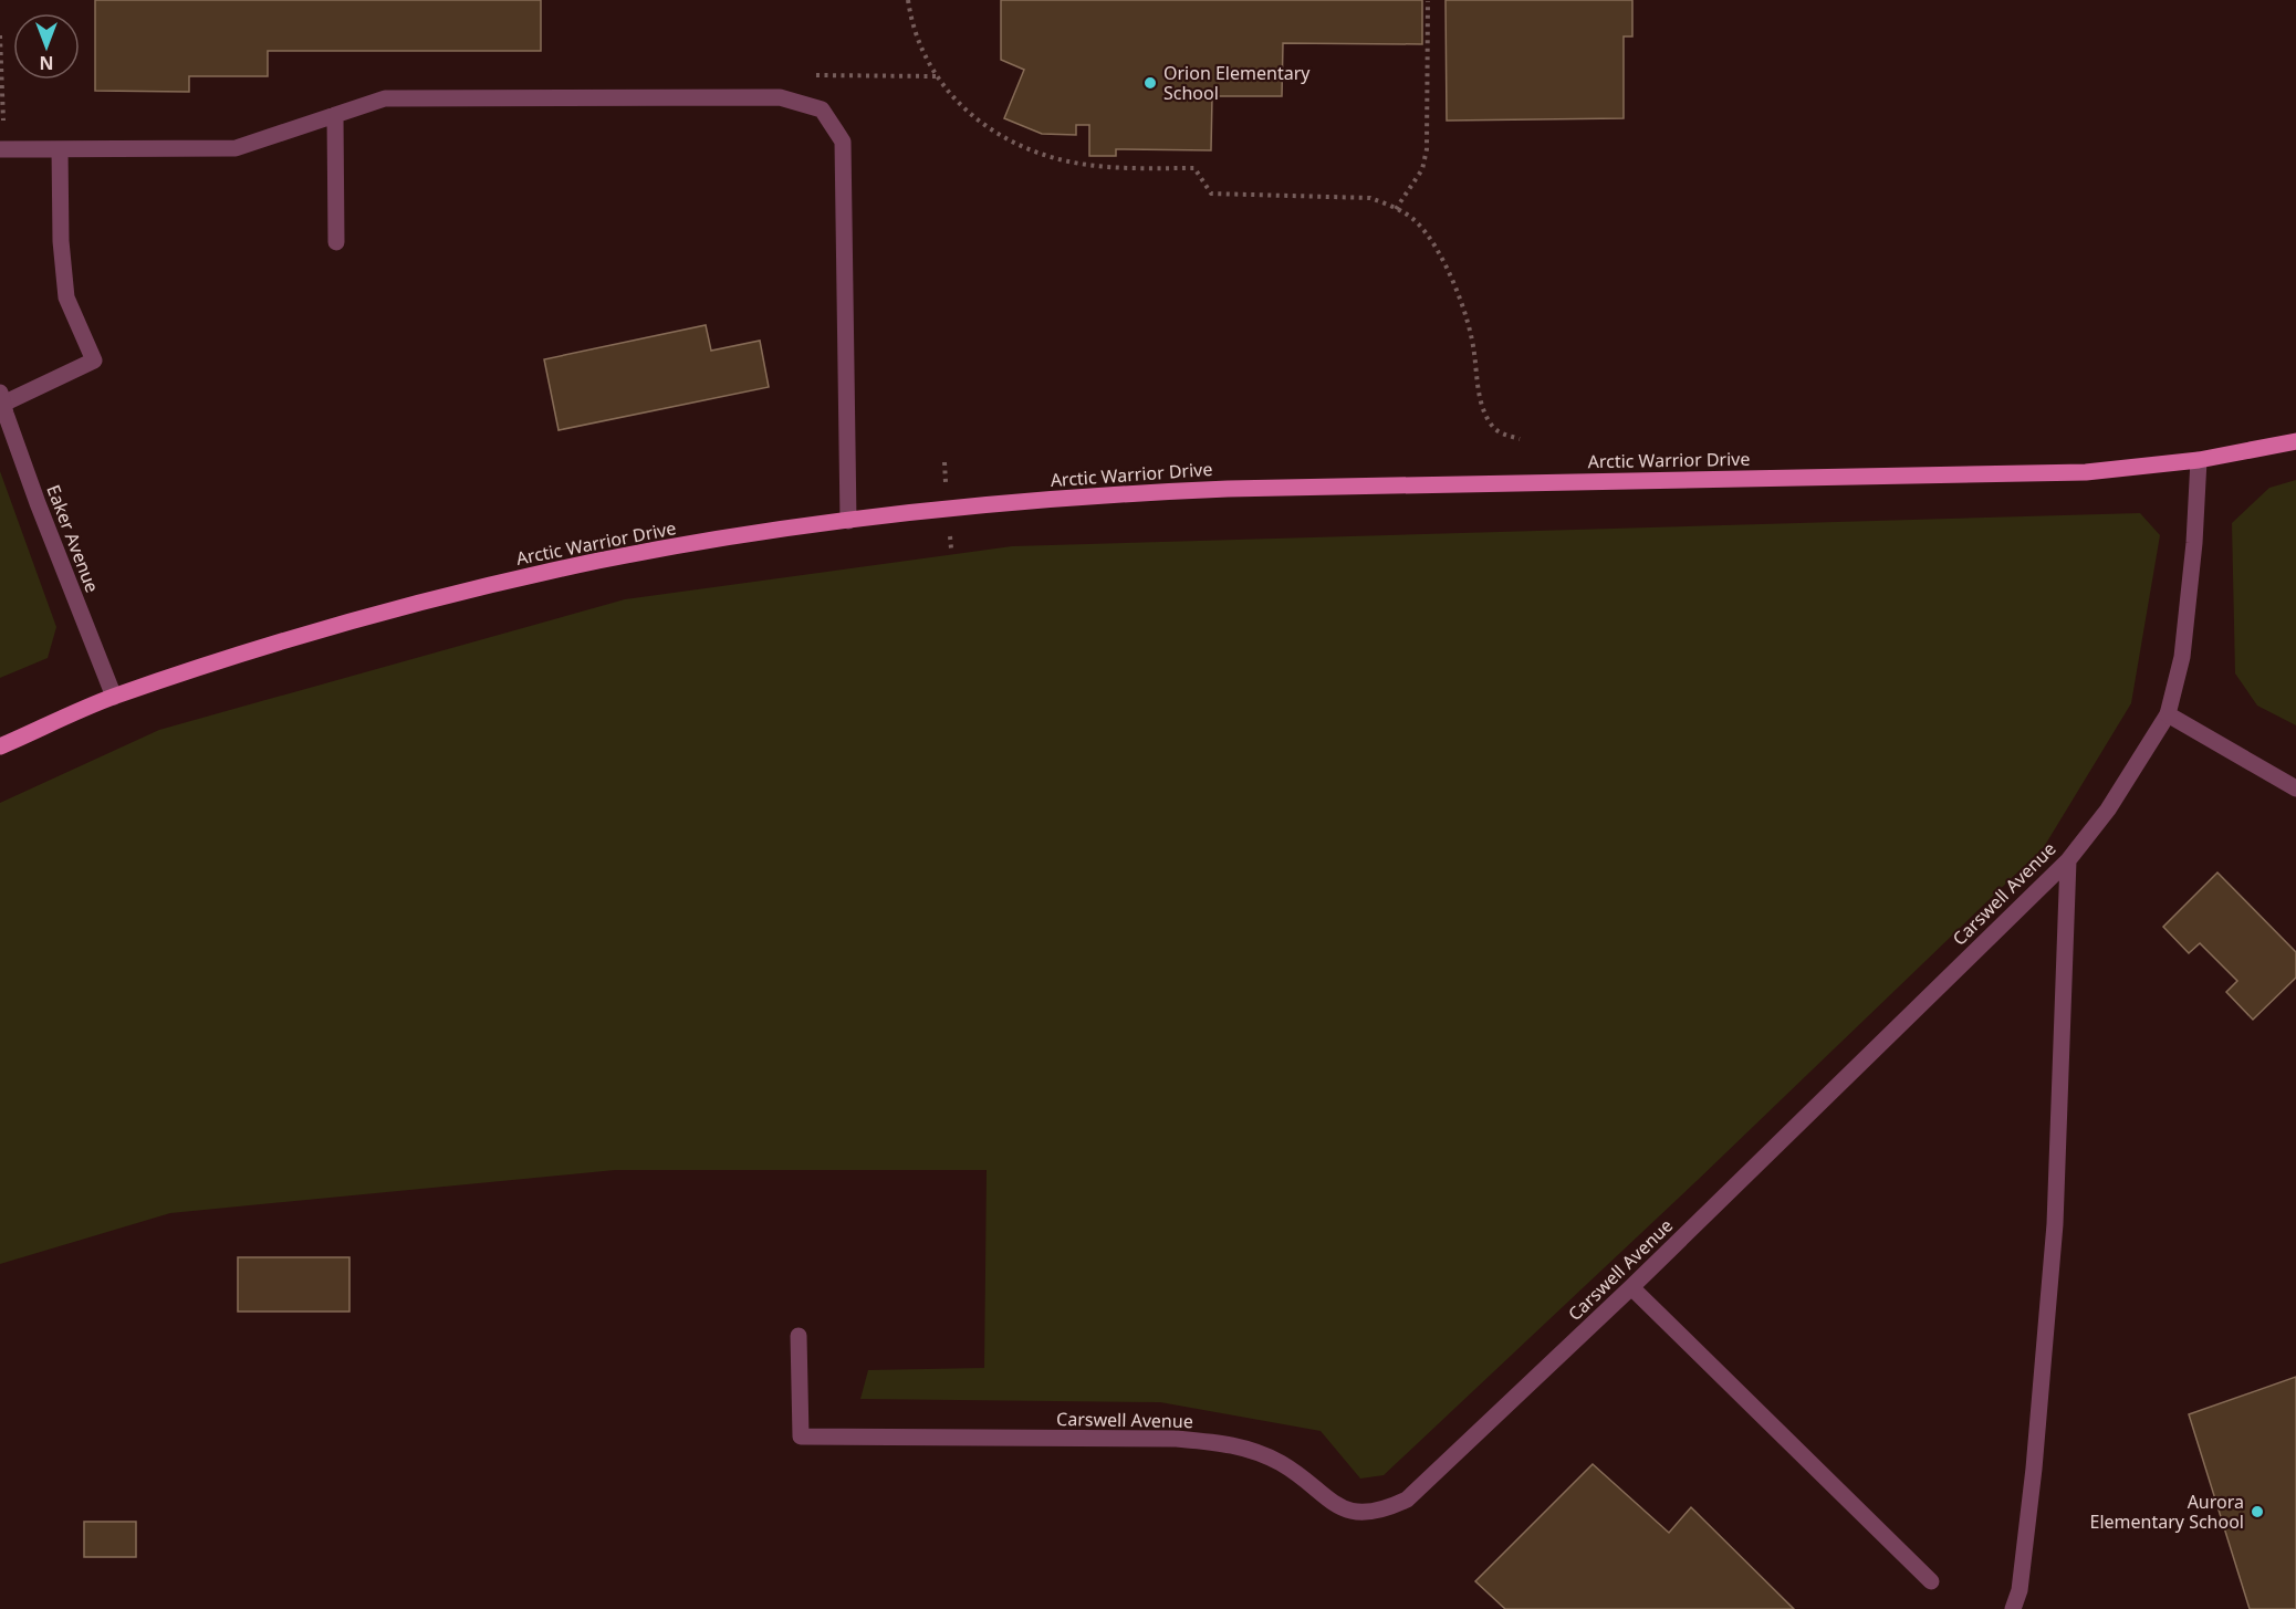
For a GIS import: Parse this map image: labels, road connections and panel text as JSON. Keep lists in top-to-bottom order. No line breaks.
{"streets":{"main road":["Arctic Warrior Drive"],"street":["Eaker Avenue","Carswell Avenue"]},"crossings":[["Arctic Warrior Drive","Eaker Avenue"],["Arctic Warrior Drive","Carswell Avenue"]],"places":["Orion Elementary School","Aurora Elementary School"],"north":"bottom"}
